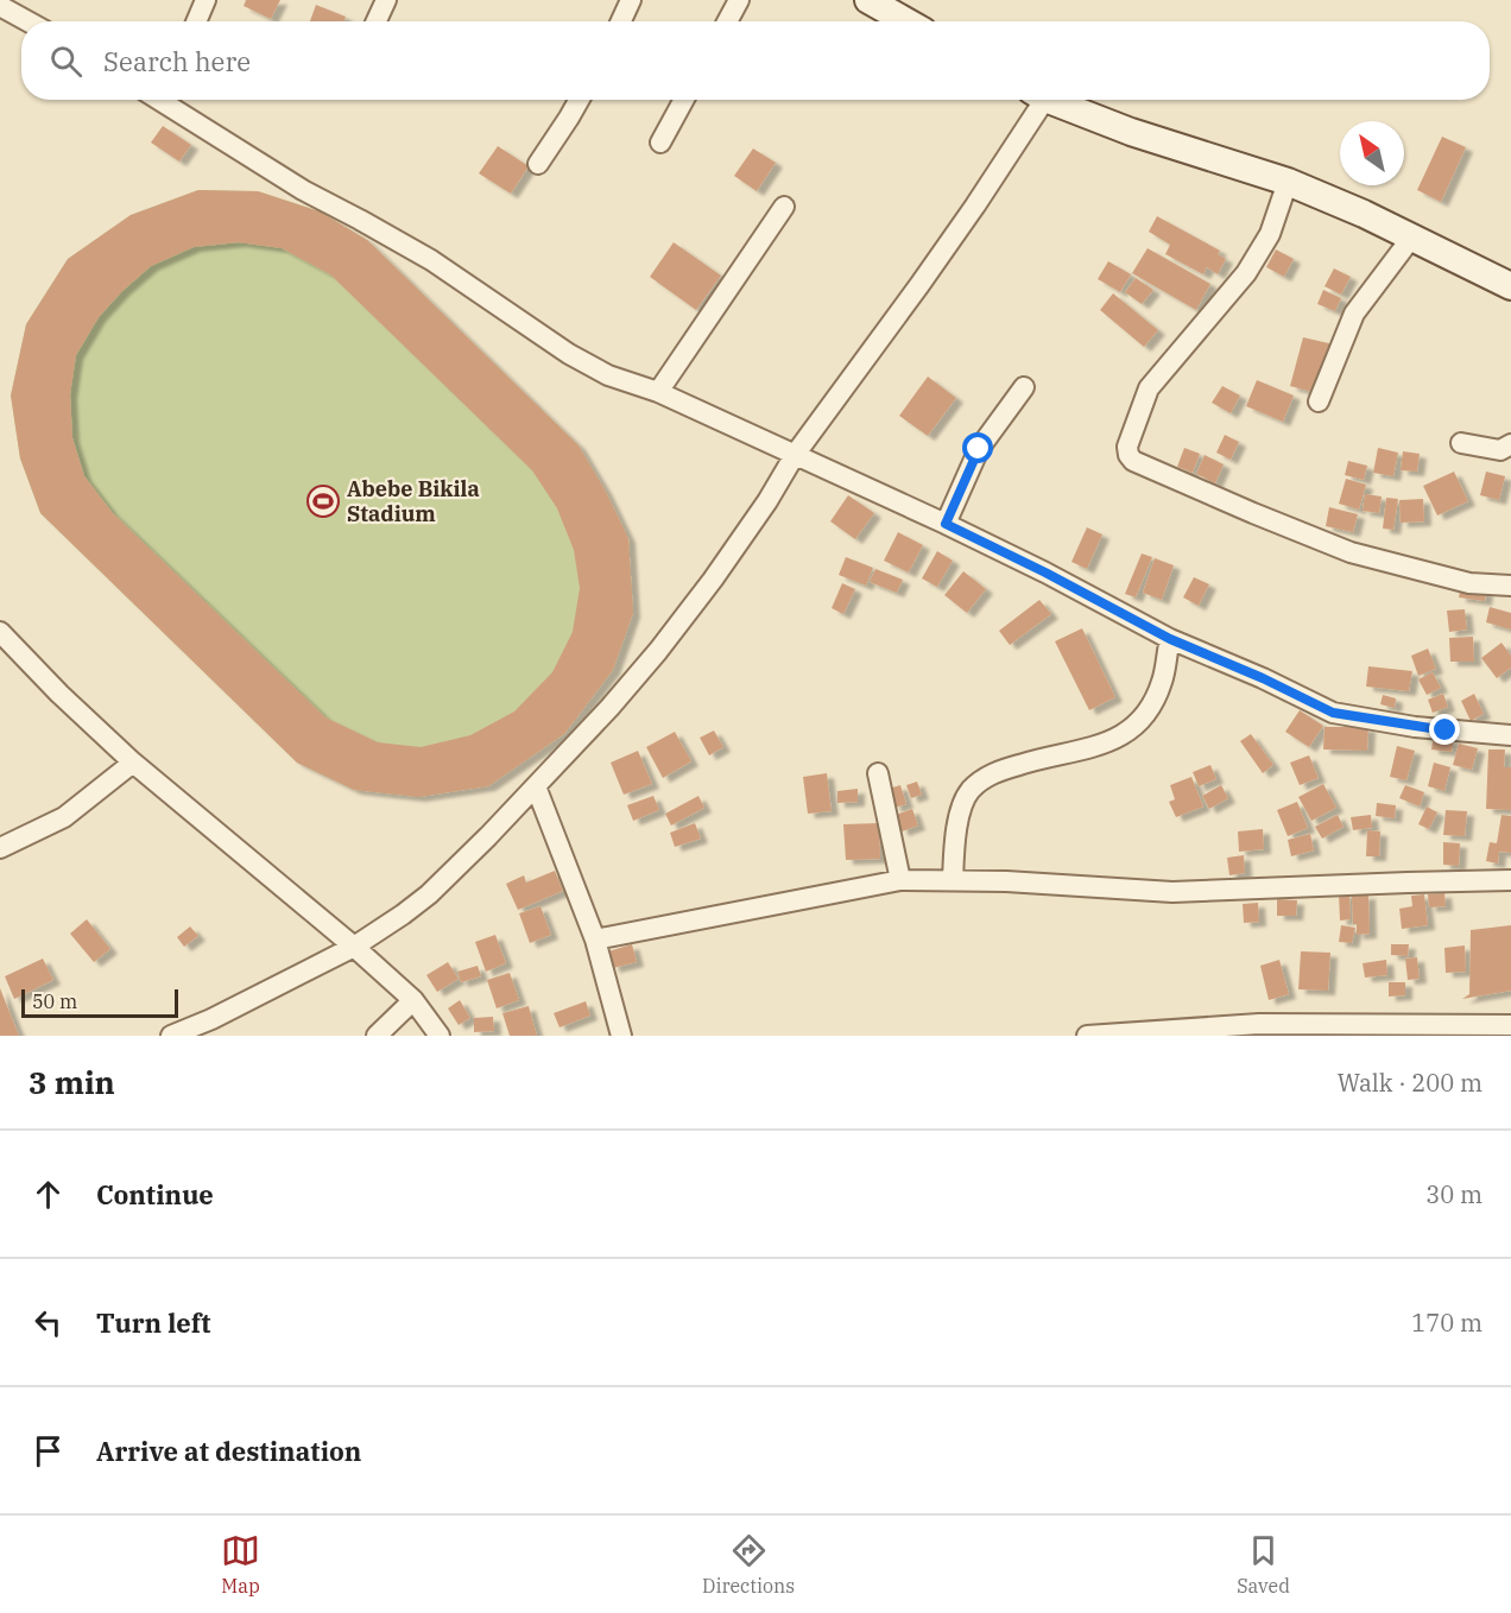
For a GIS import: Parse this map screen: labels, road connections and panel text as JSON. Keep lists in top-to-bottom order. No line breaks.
{"places":{"sports":["Abebe Bikila Stadium"]},"scale_bar":"50 m","north":"top left","page":{"search":"Search here","scale":"50 m","heading":["3 min","Walk · 200 m"],"list":[["Continue","30 m"],["Turn left","170 m"],"Arrive at destination"],"nav":["Map","Directions","Saved"]}}
